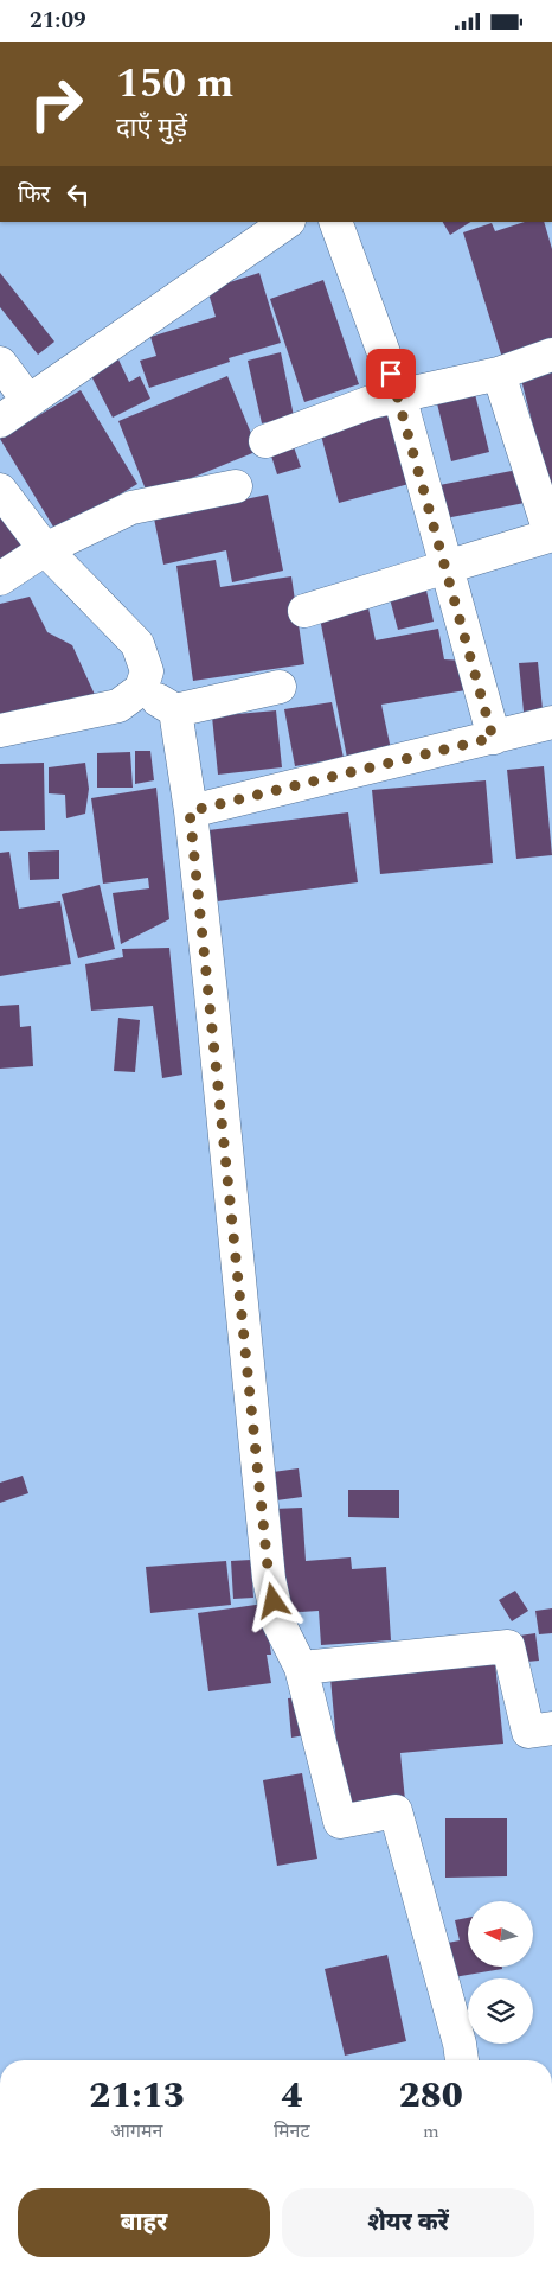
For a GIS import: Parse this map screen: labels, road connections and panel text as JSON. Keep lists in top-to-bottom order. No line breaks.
{"north":"left","page":{"status":"21:09","turn":["150 m","दाएँ मुड़ें"],"then":"फिर","eta":["21:13","आगमन","4","मिनट","280","m"],"buttons":["बाहर","शेयर करें"]}}
